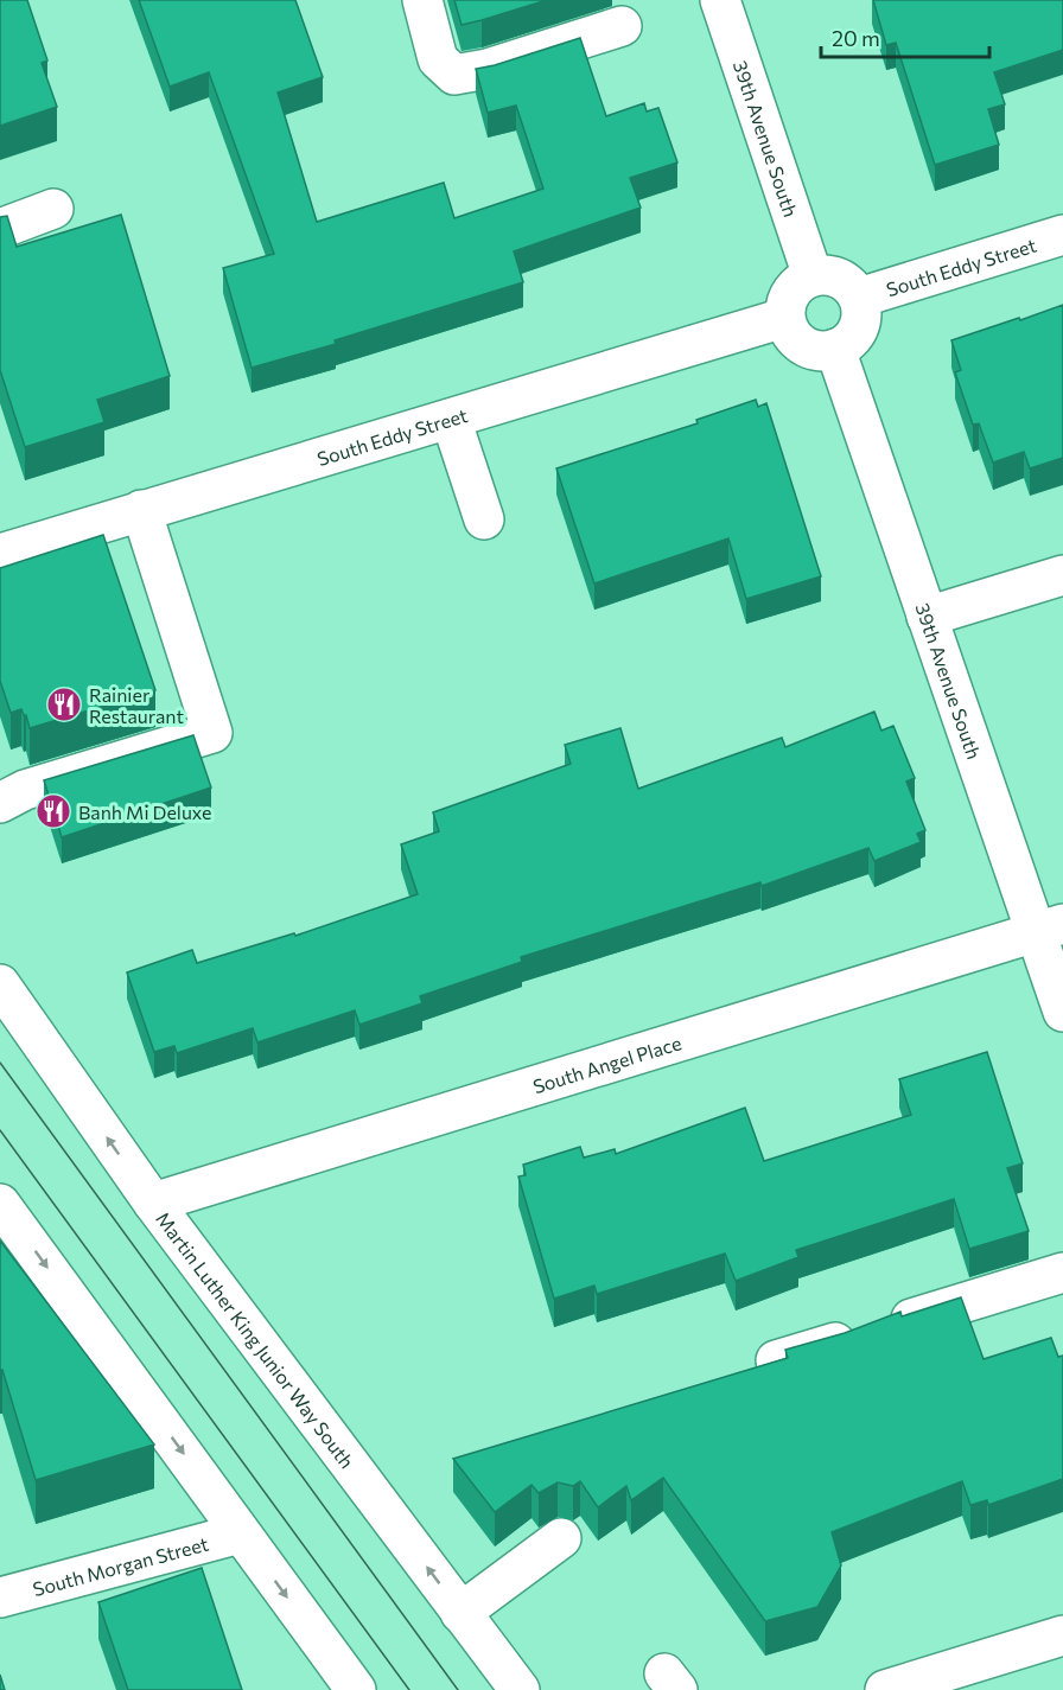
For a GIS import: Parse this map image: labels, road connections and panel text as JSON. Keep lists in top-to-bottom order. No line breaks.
{"streets":{"street":["39th Avenue South","South Eddy Street","South Angel Place","Martin Luther King Junior Way South","South Morgan Street"]},"crossings":[["39th Avenue South","South Eddy Street"],["39th Avenue South","South Angel Place"],["South Angel Place","Martin Luther King Junior Way South"]],"places":{"restaurant":["Rainier Restaurant","Banh Mi Deluxe"]},"scale_bar":"20 m"}
